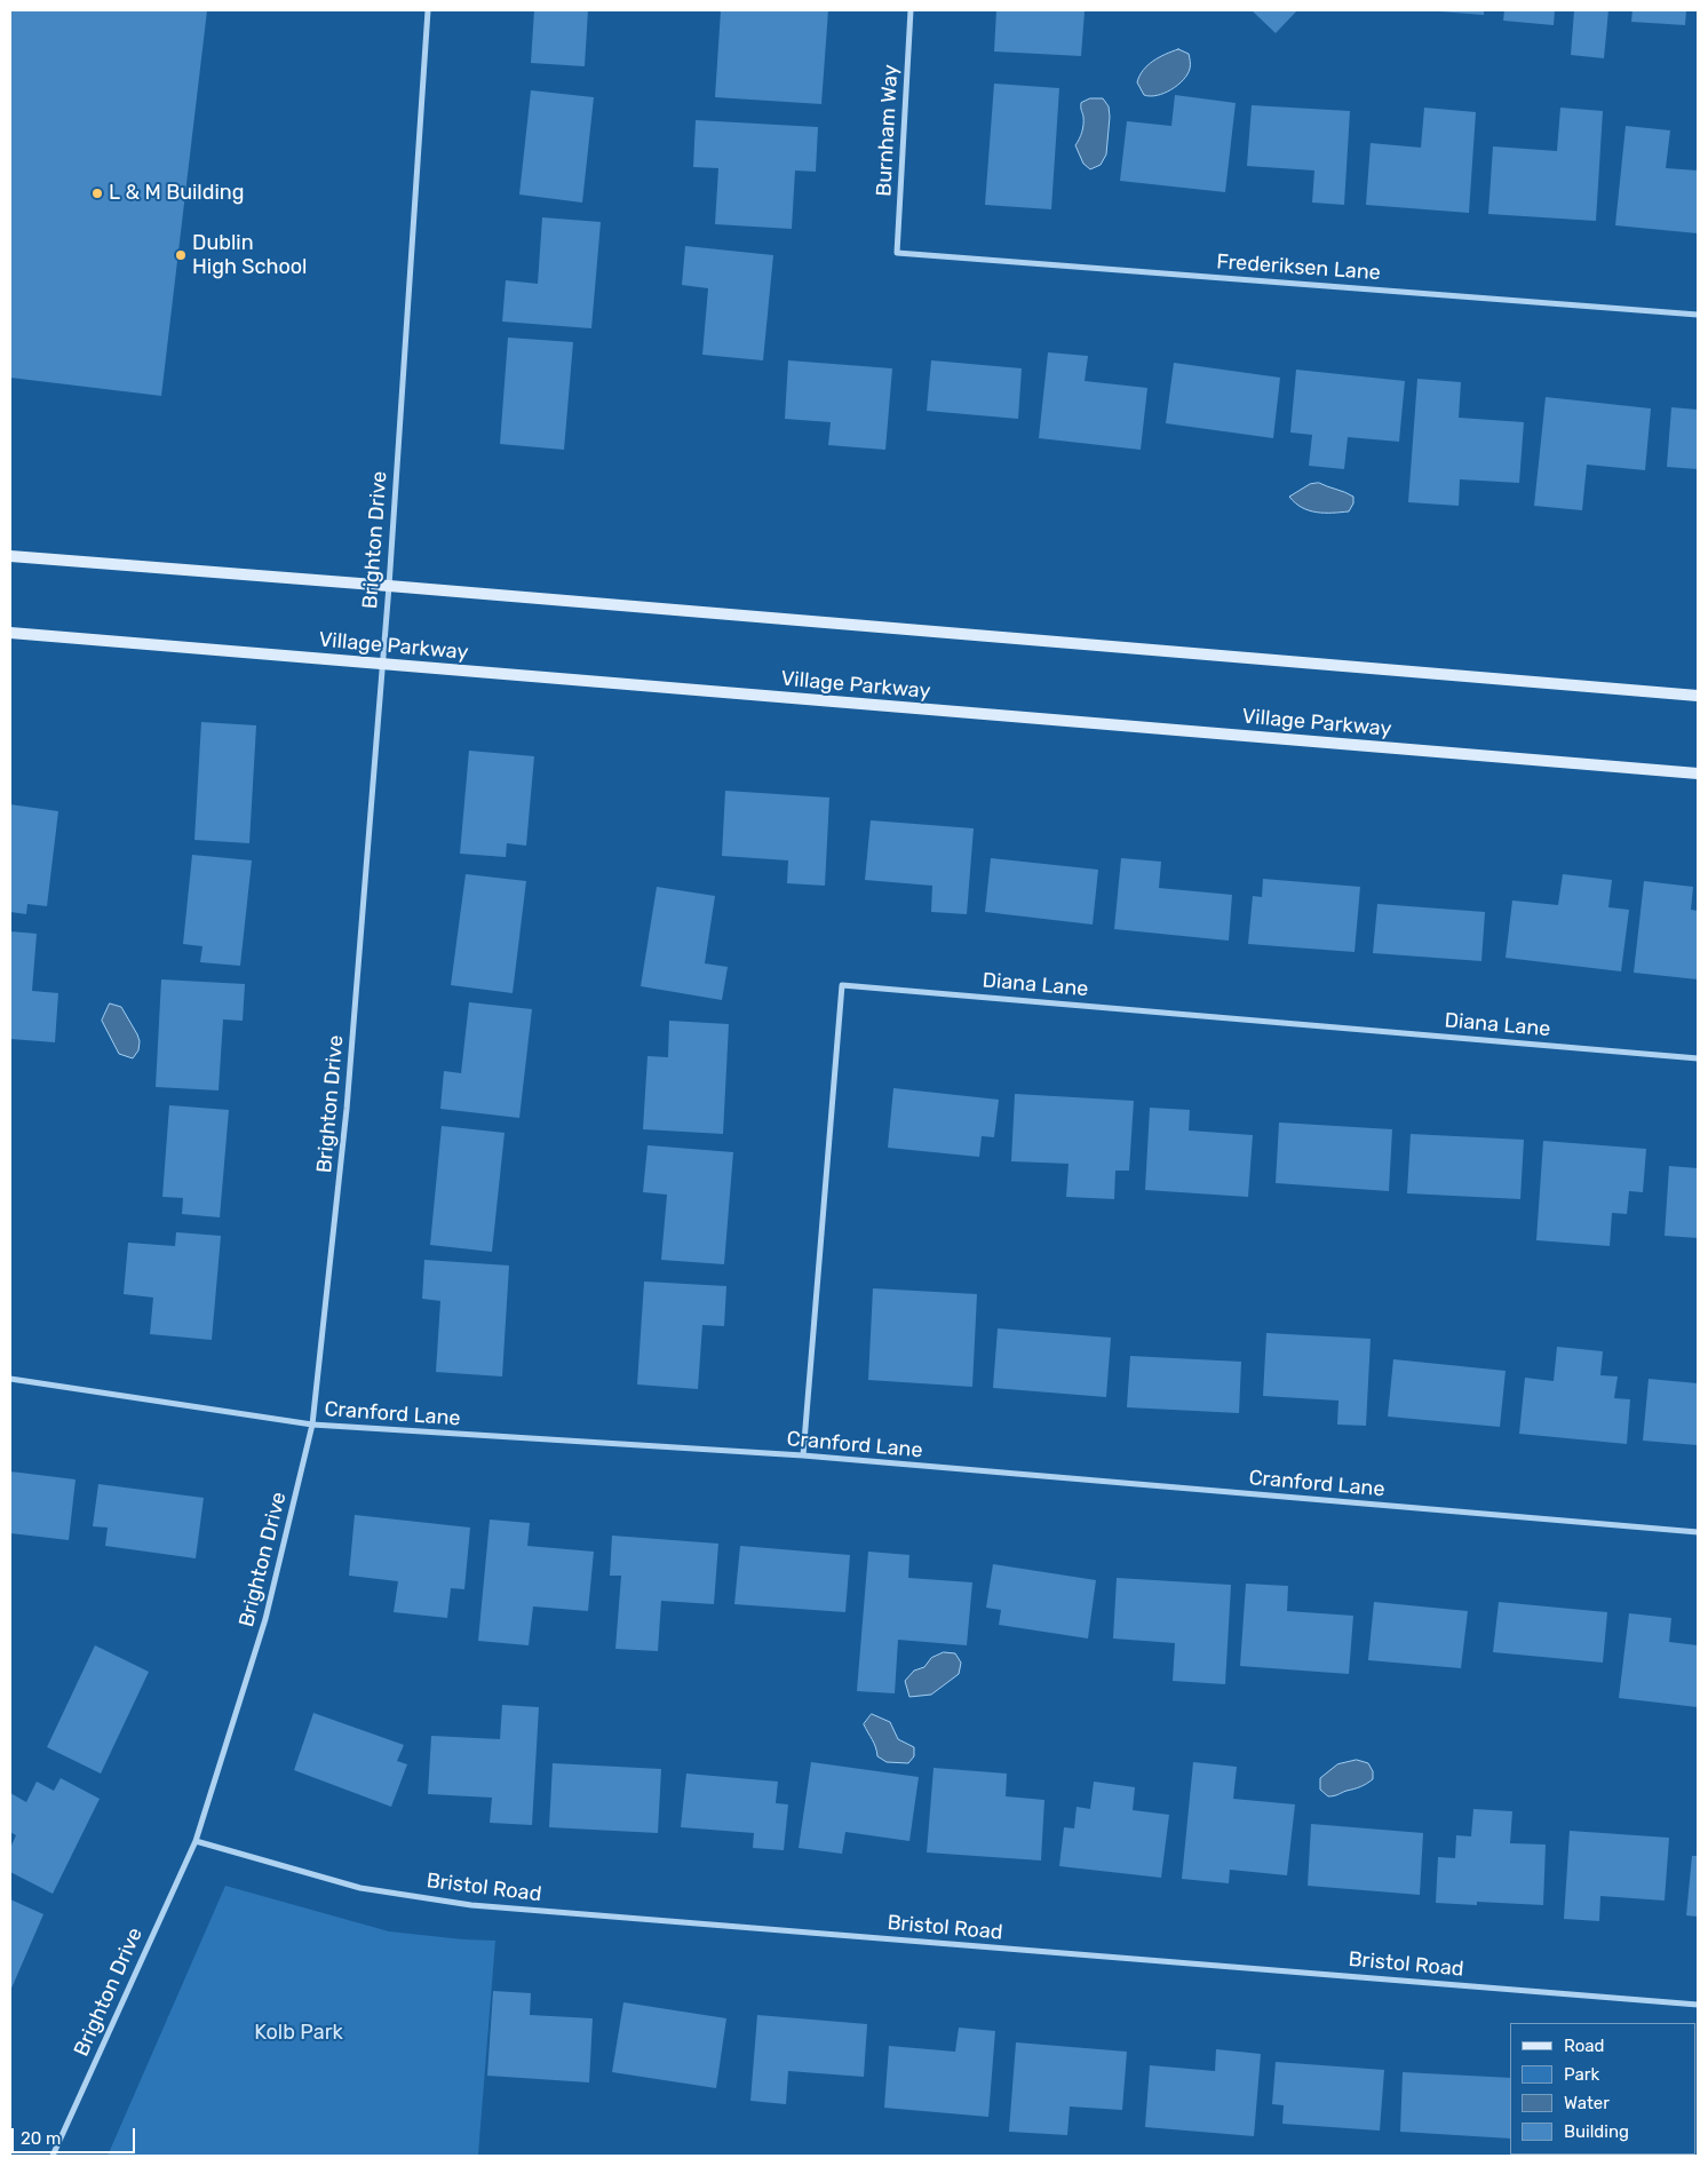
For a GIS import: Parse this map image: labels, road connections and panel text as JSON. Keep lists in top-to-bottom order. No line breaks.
{"streets":{"street":["Burnham Way","Frederiksen Lane","Brighton Drive","Village Parkway","Diana Lane","Cranford Lane","Bristol Road"]},"crossings":[["Burnham Way","Frederiksen Lane"],["Brighton Drive","Village Parkway"],["Brighton Drive","Cranford Lane"],["Brighton Drive","Bristol Road"],["Diana Lane","Cranford Lane"]],"parks":["Kolb Park"],"places":["L & M Building","Dublin High School"],"legend":["Road","Park","Water","Building"],"scale_bar":"20 m"}
